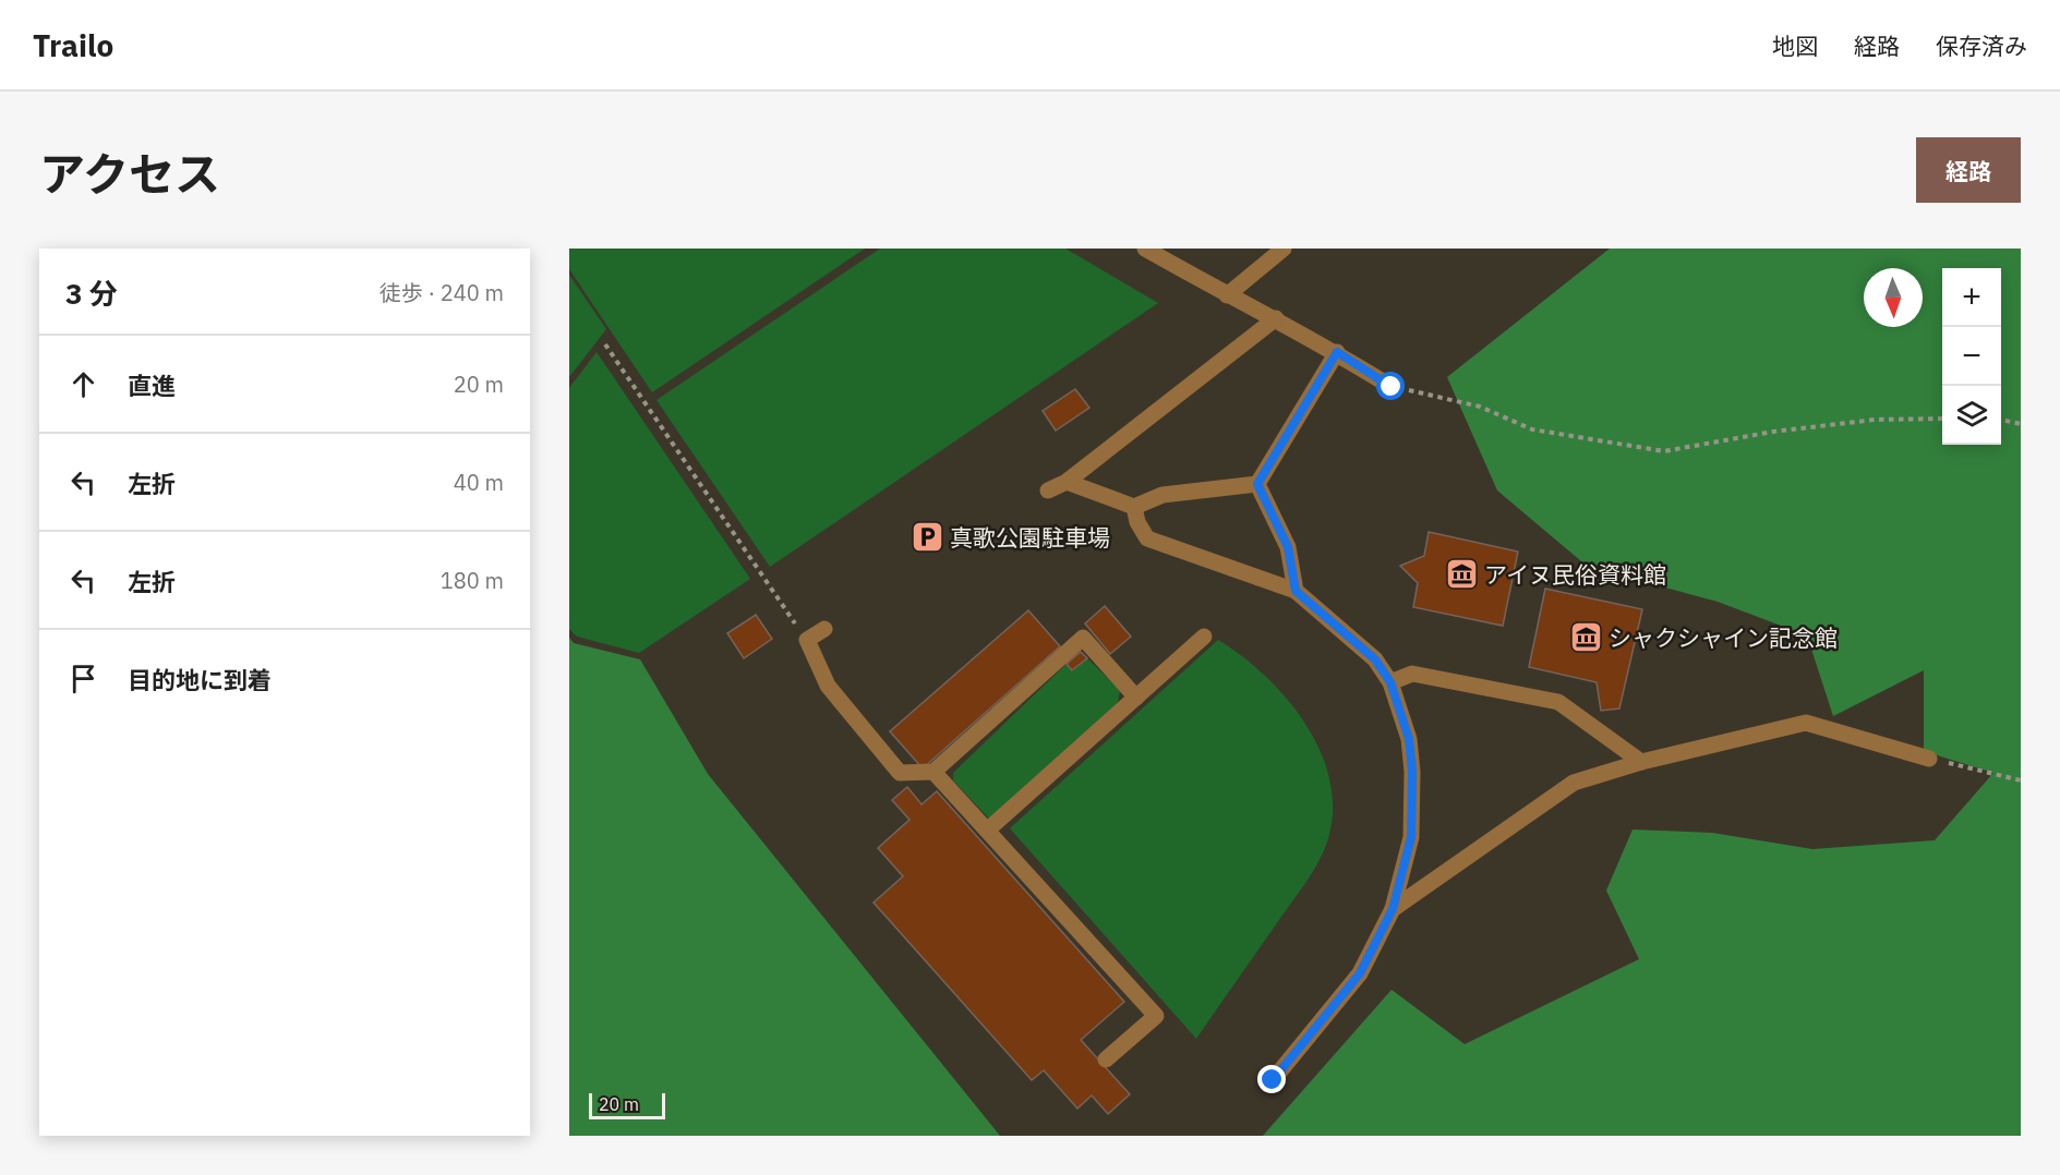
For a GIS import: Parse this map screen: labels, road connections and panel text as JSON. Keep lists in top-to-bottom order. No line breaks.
{"places":{"parking":["真歌公園駐車場"],"museum":["アイヌ民俗資料館","シャクシャイン記念館"]},"scale_bar":"20 m","north":"bottom","page":{"header":"Trailo","nav":["地図","経路","保存済み"],"title":"アクセス","buttons":"経路","heading":["3 分","徒歩 · 240 m"],"map_buttons":["+","−"],"list":[["直進","20 m"],["左折","40 m"],["左折","180 m"],"目的地に到着"],"scale":"20 m"}}
